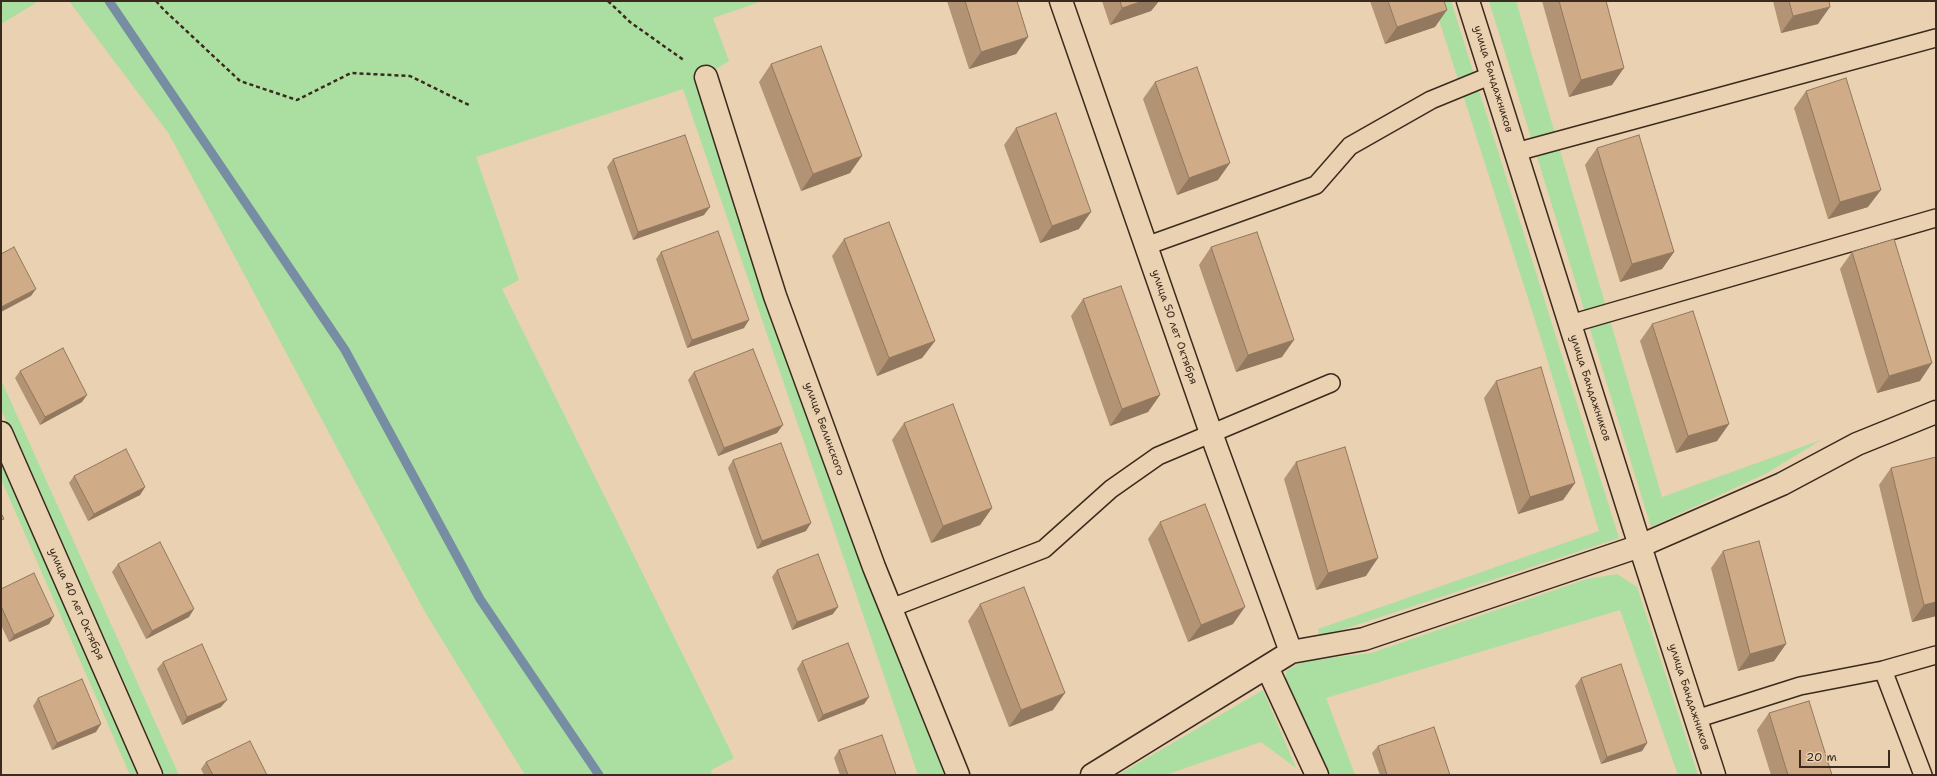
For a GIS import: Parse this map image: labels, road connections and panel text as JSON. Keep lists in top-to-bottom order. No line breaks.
{"streets":{"street":["улица Бандажников","улица 50 лет Октября","улица Белинского","улица 40 лет Октября"]},"scale_bar":"20 m"}
